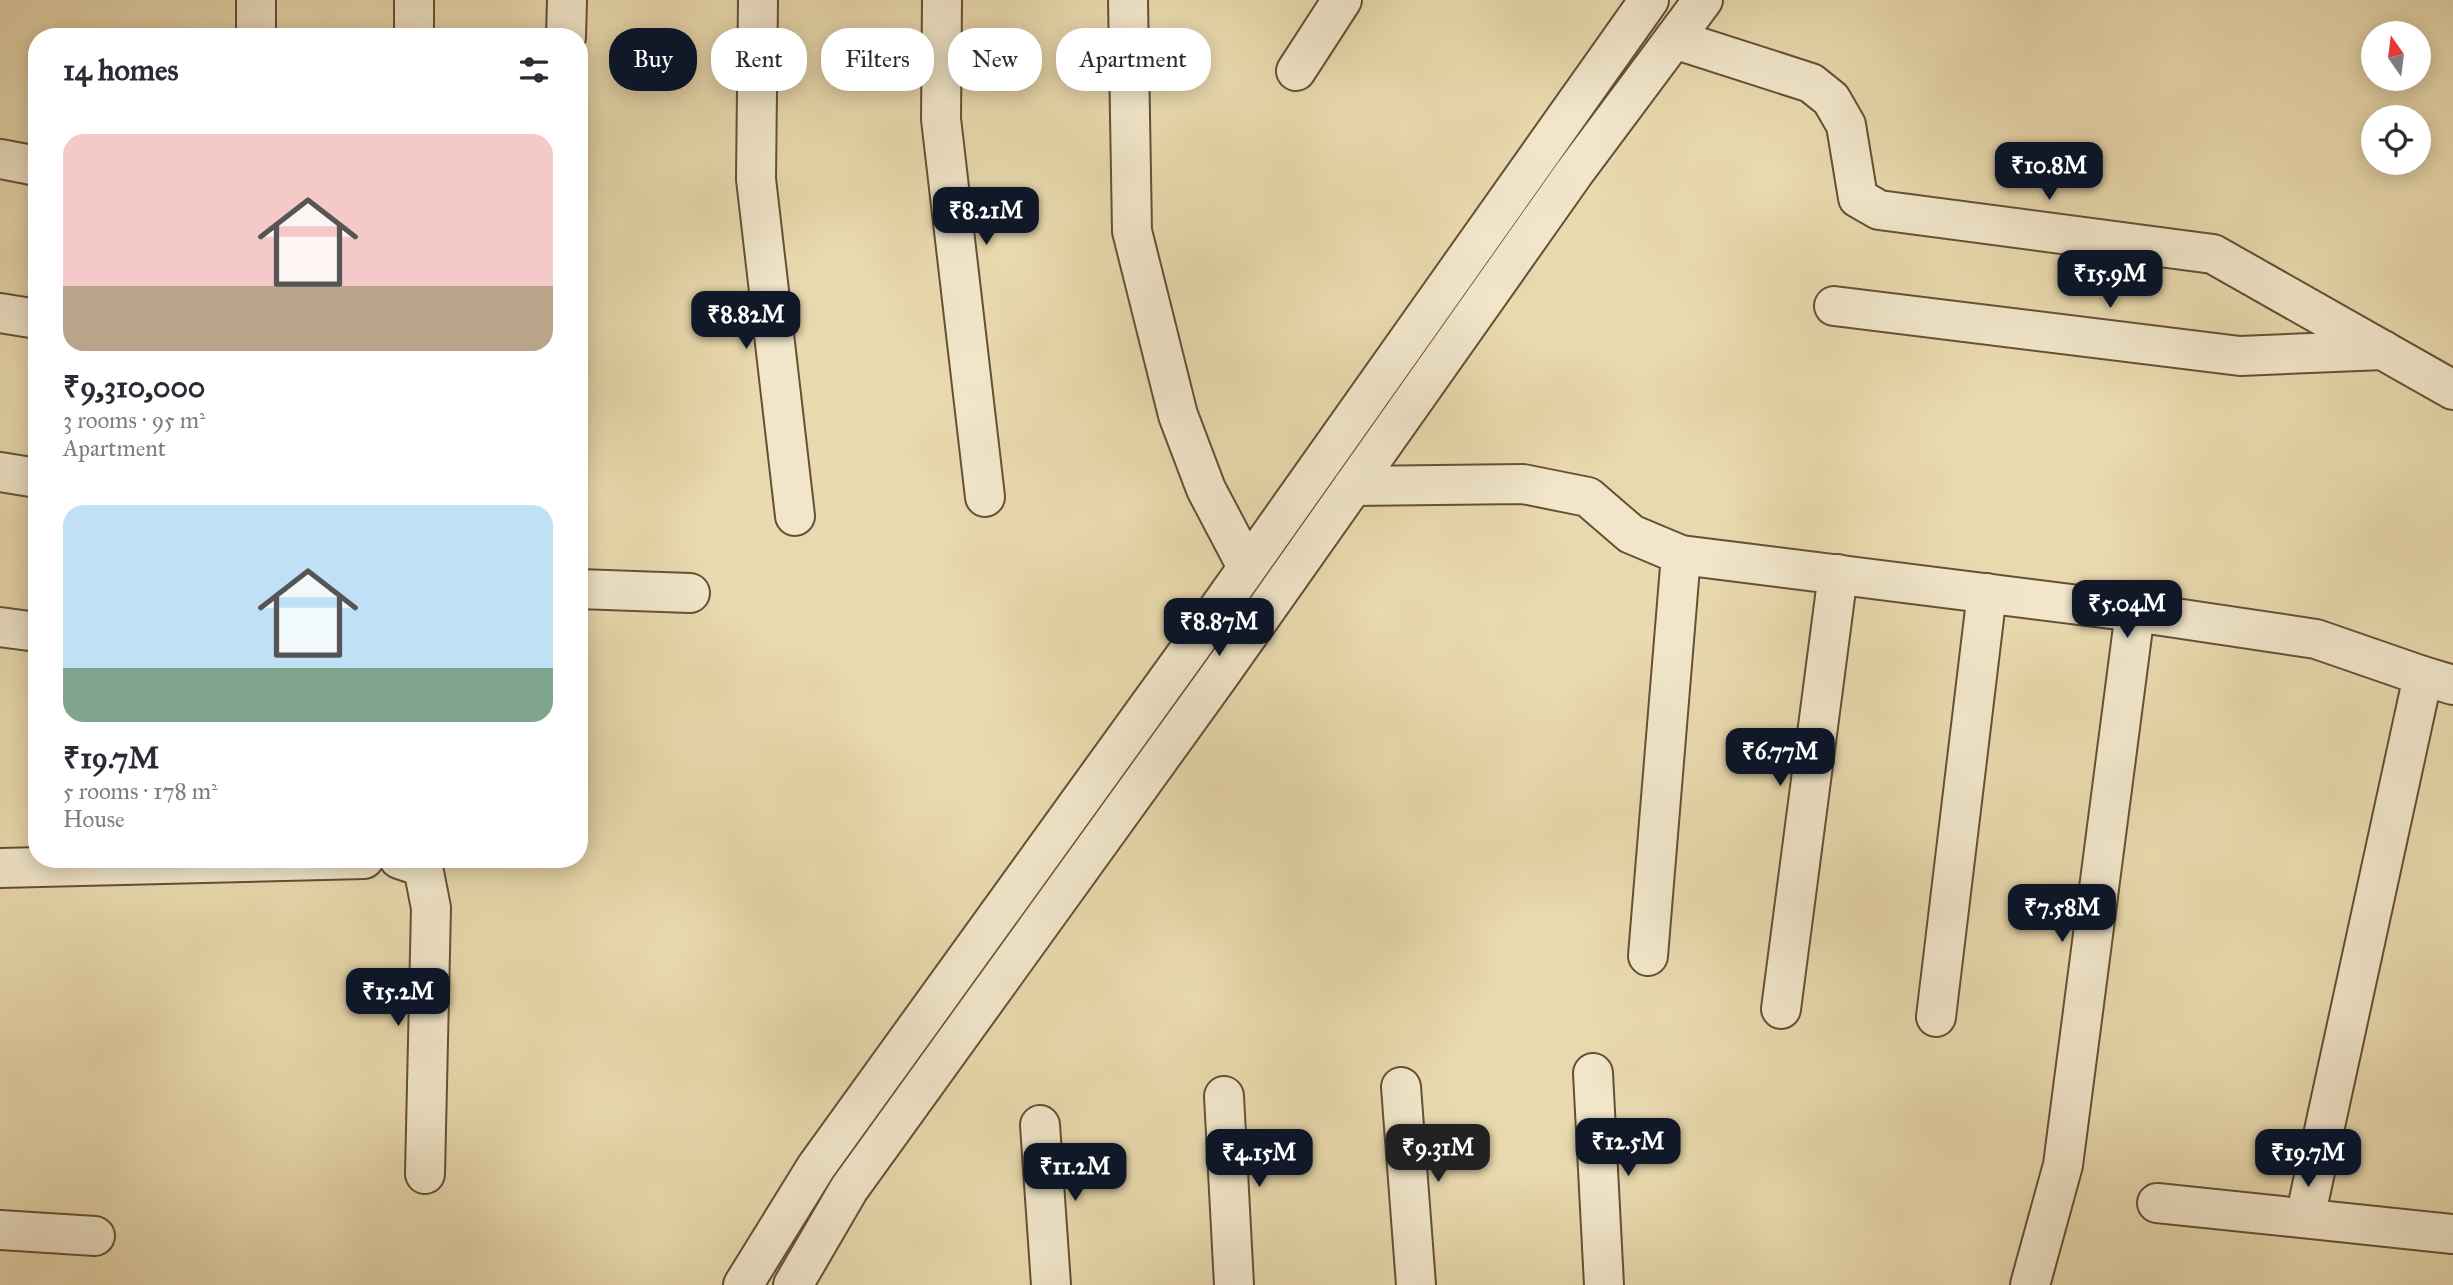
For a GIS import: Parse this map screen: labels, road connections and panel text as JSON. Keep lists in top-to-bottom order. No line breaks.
{"north":"top","page":{"chip":["Buy","Rent","Filters","New","Apartment"],"heading":"14 homes","list":[{"name":"₹9,310,000","note":"3 rooms · 95 m² · Apartment"},{"name":"₹19.7M","note":"5 rooms · 178 m² · House"}],"price":["₹10.8M","₹8.21M","₹15.9M","₹8.82M","₹5.04M","₹8.87M","₹6.77M","₹7.58M","₹15.2M","₹12.5M","₹9.31M","₹4.15M","₹19.7M","₹11.2M"]}}
